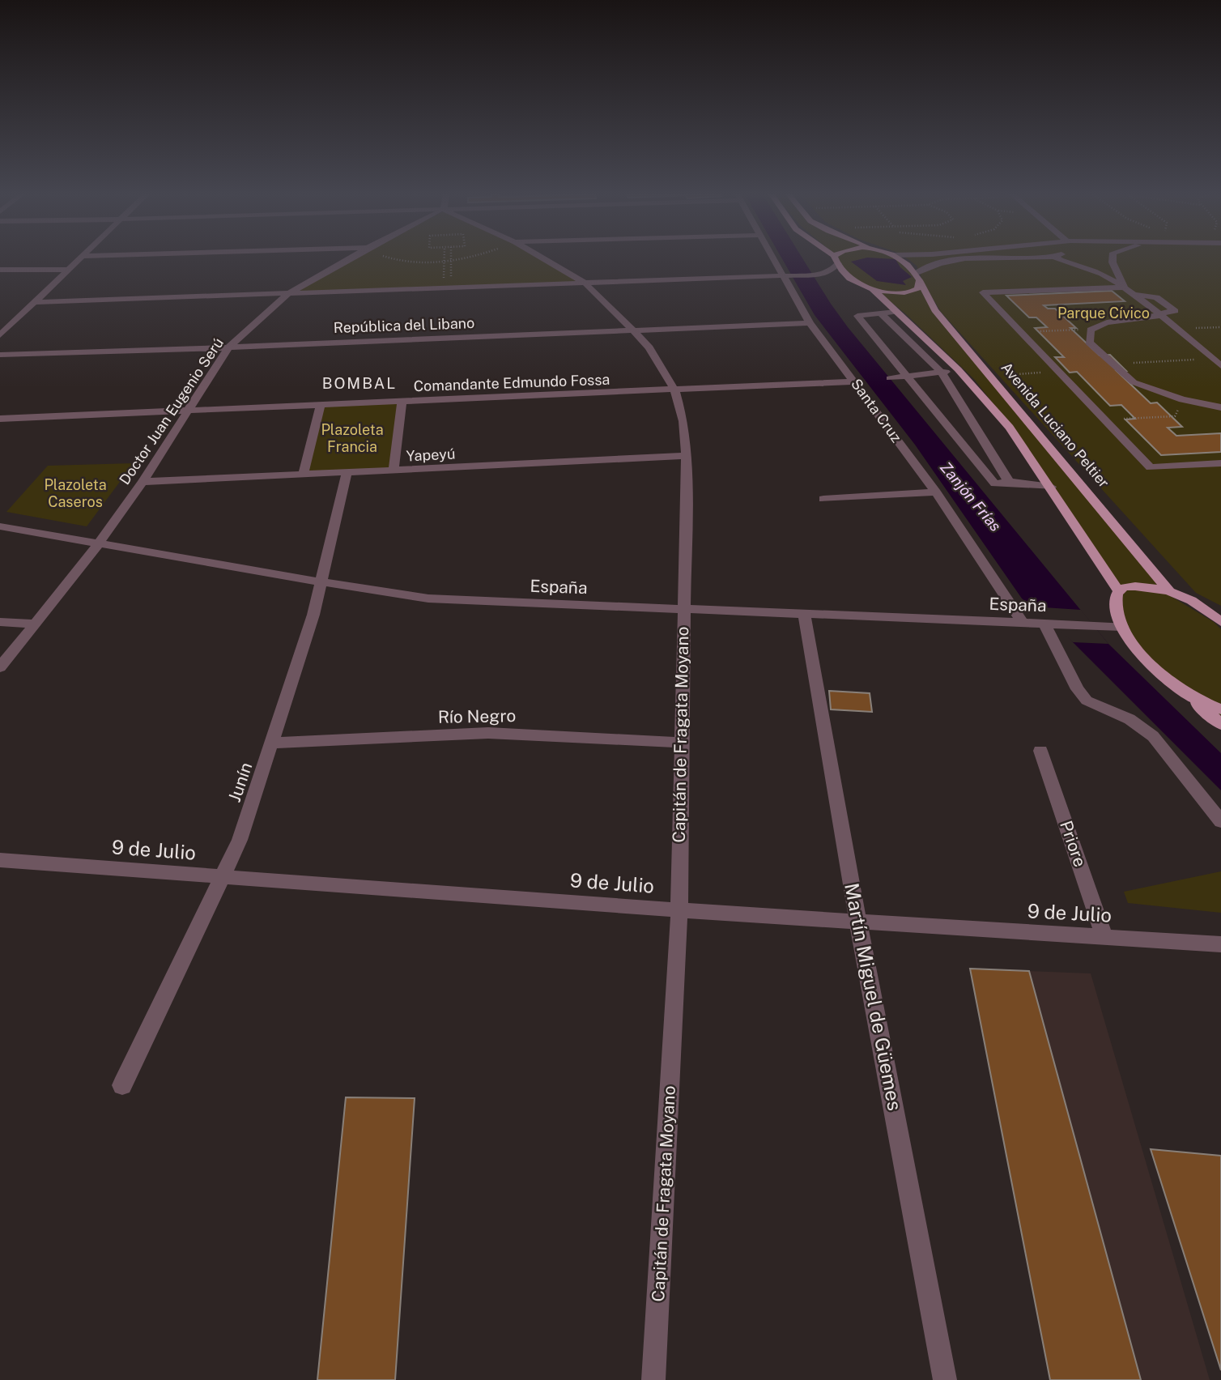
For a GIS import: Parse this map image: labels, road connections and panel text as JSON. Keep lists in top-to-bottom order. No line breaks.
{"streets":{"main road":["Avenida Luciano Peltier"],"street":["República del Libano","Comandante Edmundo Fossa","Santa Cruz","Doctor Juan Eugenio Serú","Yapeyú","España","Río Negro","Capitán de Fragata Moyano","Junín","Priore","9 de Julio","Martín Miguel de Güemes"]},"crossings":[["República del Libano","Santa Cruz"],["República del Libano","Doctor Juan Eugenio Serú"],["República del Libano","Capitán de Fragata Moyano"],["Comandante Edmundo Fossa","Santa Cruz"],["Comandante Edmundo Fossa","Doctor Juan Eugenio Serú"],["Comandante Edmundo Fossa","Capitán de Fragata Moyano"],["Santa Cruz","España"],["Doctor Juan Eugenio Serú","Yapeyú"],["Doctor Juan Eugenio Serú","España"],["Yapeyú","Capitán de Fragata Moyano"],["Yapeyú","Junín"],["España","Capitán de Fragata Moyano"],["España","Junín"],["España","Martín Miguel de Güemes"],["Río Negro","Capitán de Fragata Moyano"],["Río Negro","Junín"],["Capitán de Fragata Moyano","9 de Julio"],["Junín","9 de Julio"],["Priore","9 de Julio"],["9 de Julio","Martín Miguel de Güemes"]],"districts":["BOMBAL"],"water":["Zanjón Frías"],"parks":["Parque Cívico","Plazoleta Francia","Plazoleta Caseros"]}
